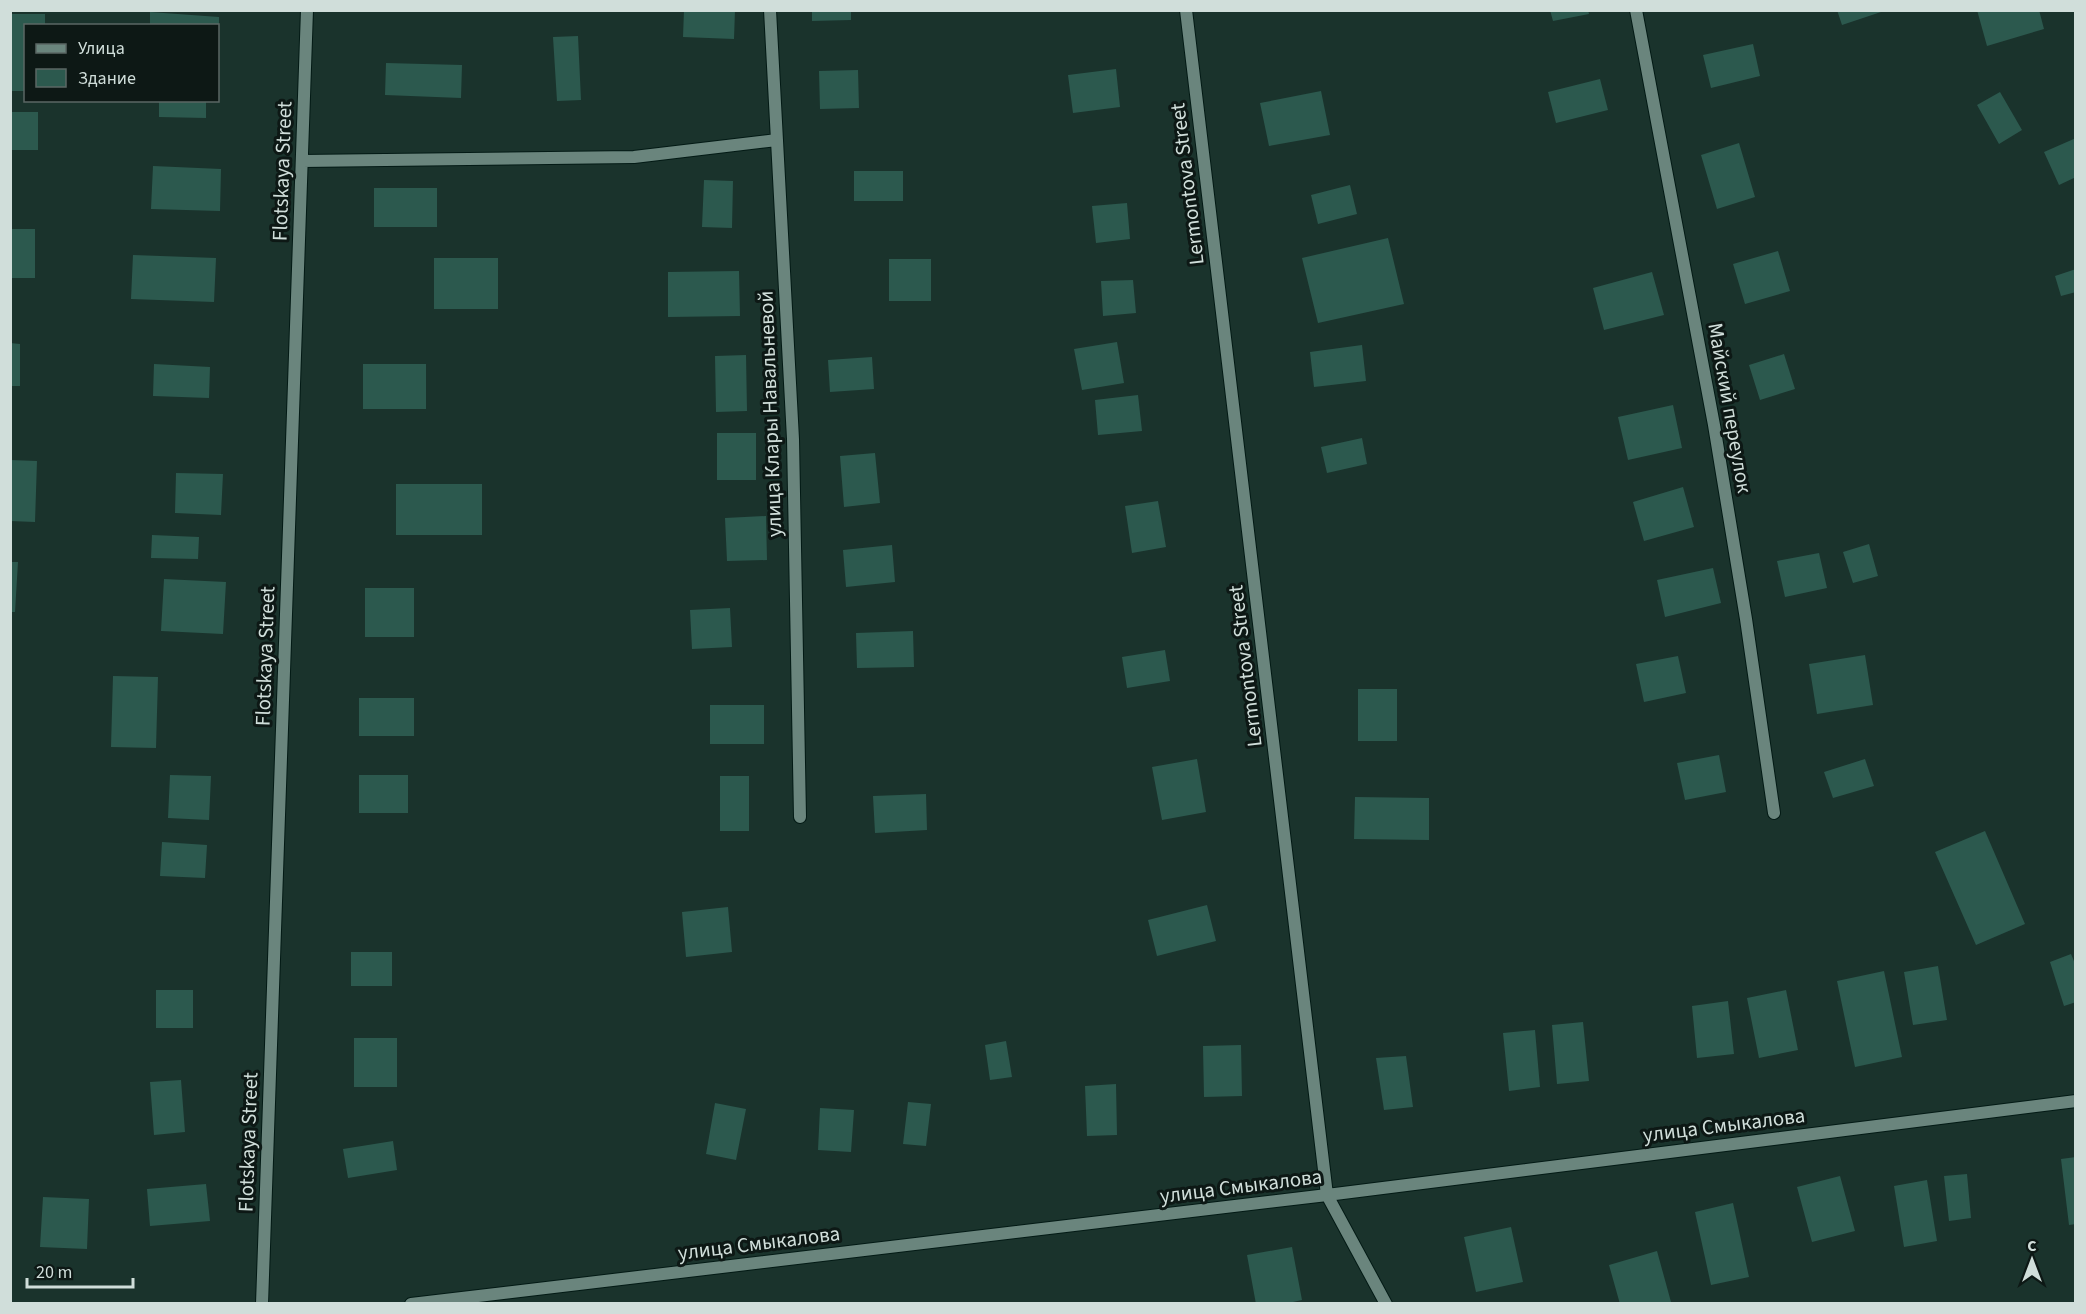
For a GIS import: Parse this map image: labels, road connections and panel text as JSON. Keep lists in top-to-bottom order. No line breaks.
{"streets":{"street":["Flotskaya Street","Lermontova Street","Майский переулок","улица Клары Навальневой","улица Смыкалова"]},"crossings":[["Lermontova Street","улица Смыкалова"]],"legend":["Улица","Здание"],"scale_bar":"20 m","north":"top"}
